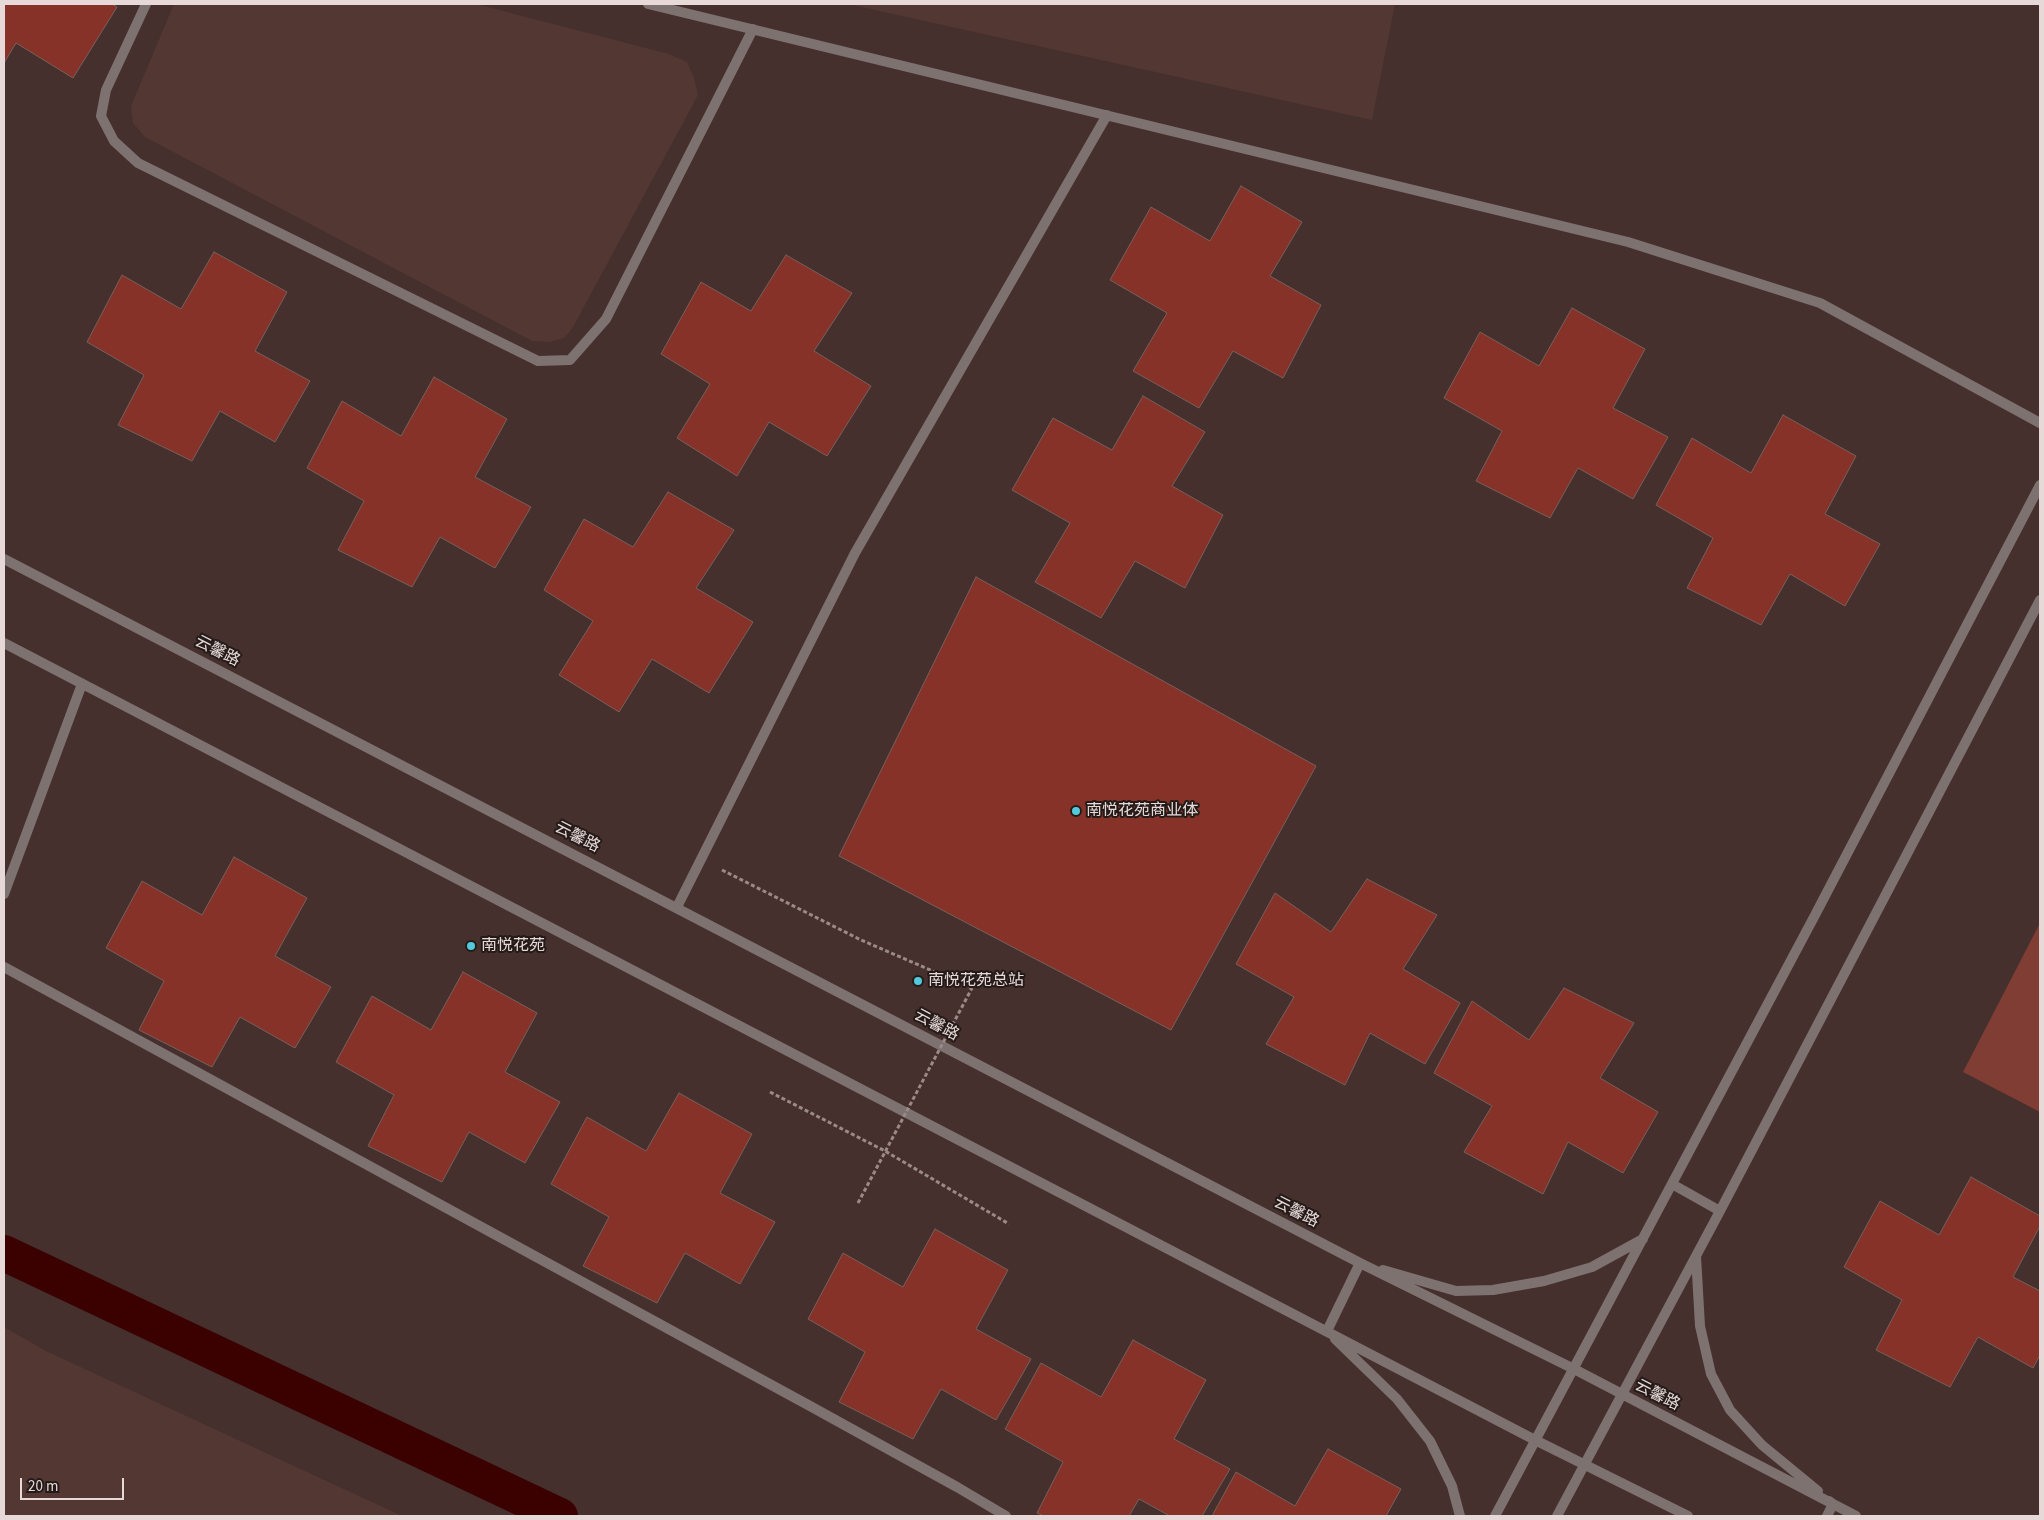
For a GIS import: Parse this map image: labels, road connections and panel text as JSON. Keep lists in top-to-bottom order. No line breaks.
{"streets":{"street":["云馨路"]},"places":["南悦花苑商业体","南悦花苑","南悦花苑总站"],"scale_bar":"20 m"}
